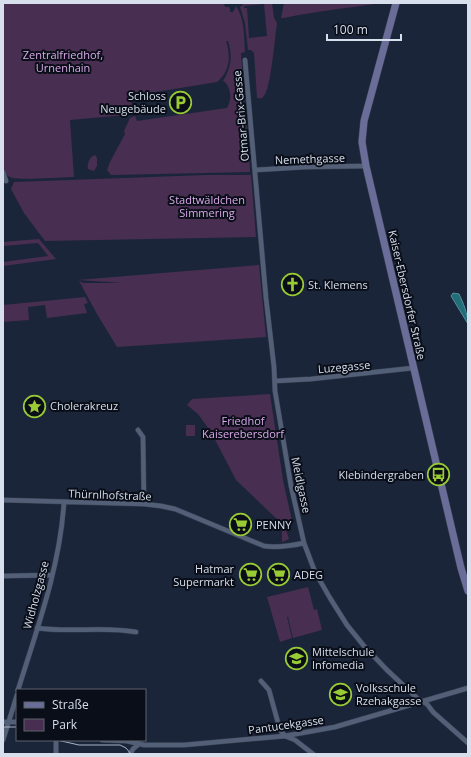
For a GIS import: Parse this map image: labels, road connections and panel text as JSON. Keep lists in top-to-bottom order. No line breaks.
{"streets":{"main road":["Kaiser-Ebersdorfer Straße"],"street":["Otmar-Brix-Gasse","Nemethgasse","Luzegasse","Meidlgasse","Thürnlhofstraße","Widholzgasse","Pantucekgasse"]},"crossings":[["Otmar-Brix-Gasse","Nemethgasse"],["Otmar-Brix-Gasse","Meidlgasse"],["Nemethgasse","Kaiser-Ebersdorfer Straße"],["Nemethgasse","Meidlgasse"],["Kaiser-Ebersdorfer Straße","Luzegasse"],["Luzegasse","Meidlgasse"],["Meidlgasse","Thürnlhofstraße"],["Meidlgasse","Pantucekgasse"],["Thürnlhofstraße","Widholzgasse"]],"parks":["Zentralfriedhof, Urnenhain","Stadtwäldchen Simmering","Friedhof Kaiserebersdorf"],"places":{"parking":["Schloss Neugebäude"],"church":["St. Klemens"],"place":["Cholerakreuz"],"bus stop":["Klebindergraben"],"supermarket":["PENNY","Hatmar Supermarkt","ADEG"],"school or university":["Mittelschule Infomedia","Volksschule Rzehakgasse"]},"legend":["Straße","Park"],"scale_bar":"100 m"}
